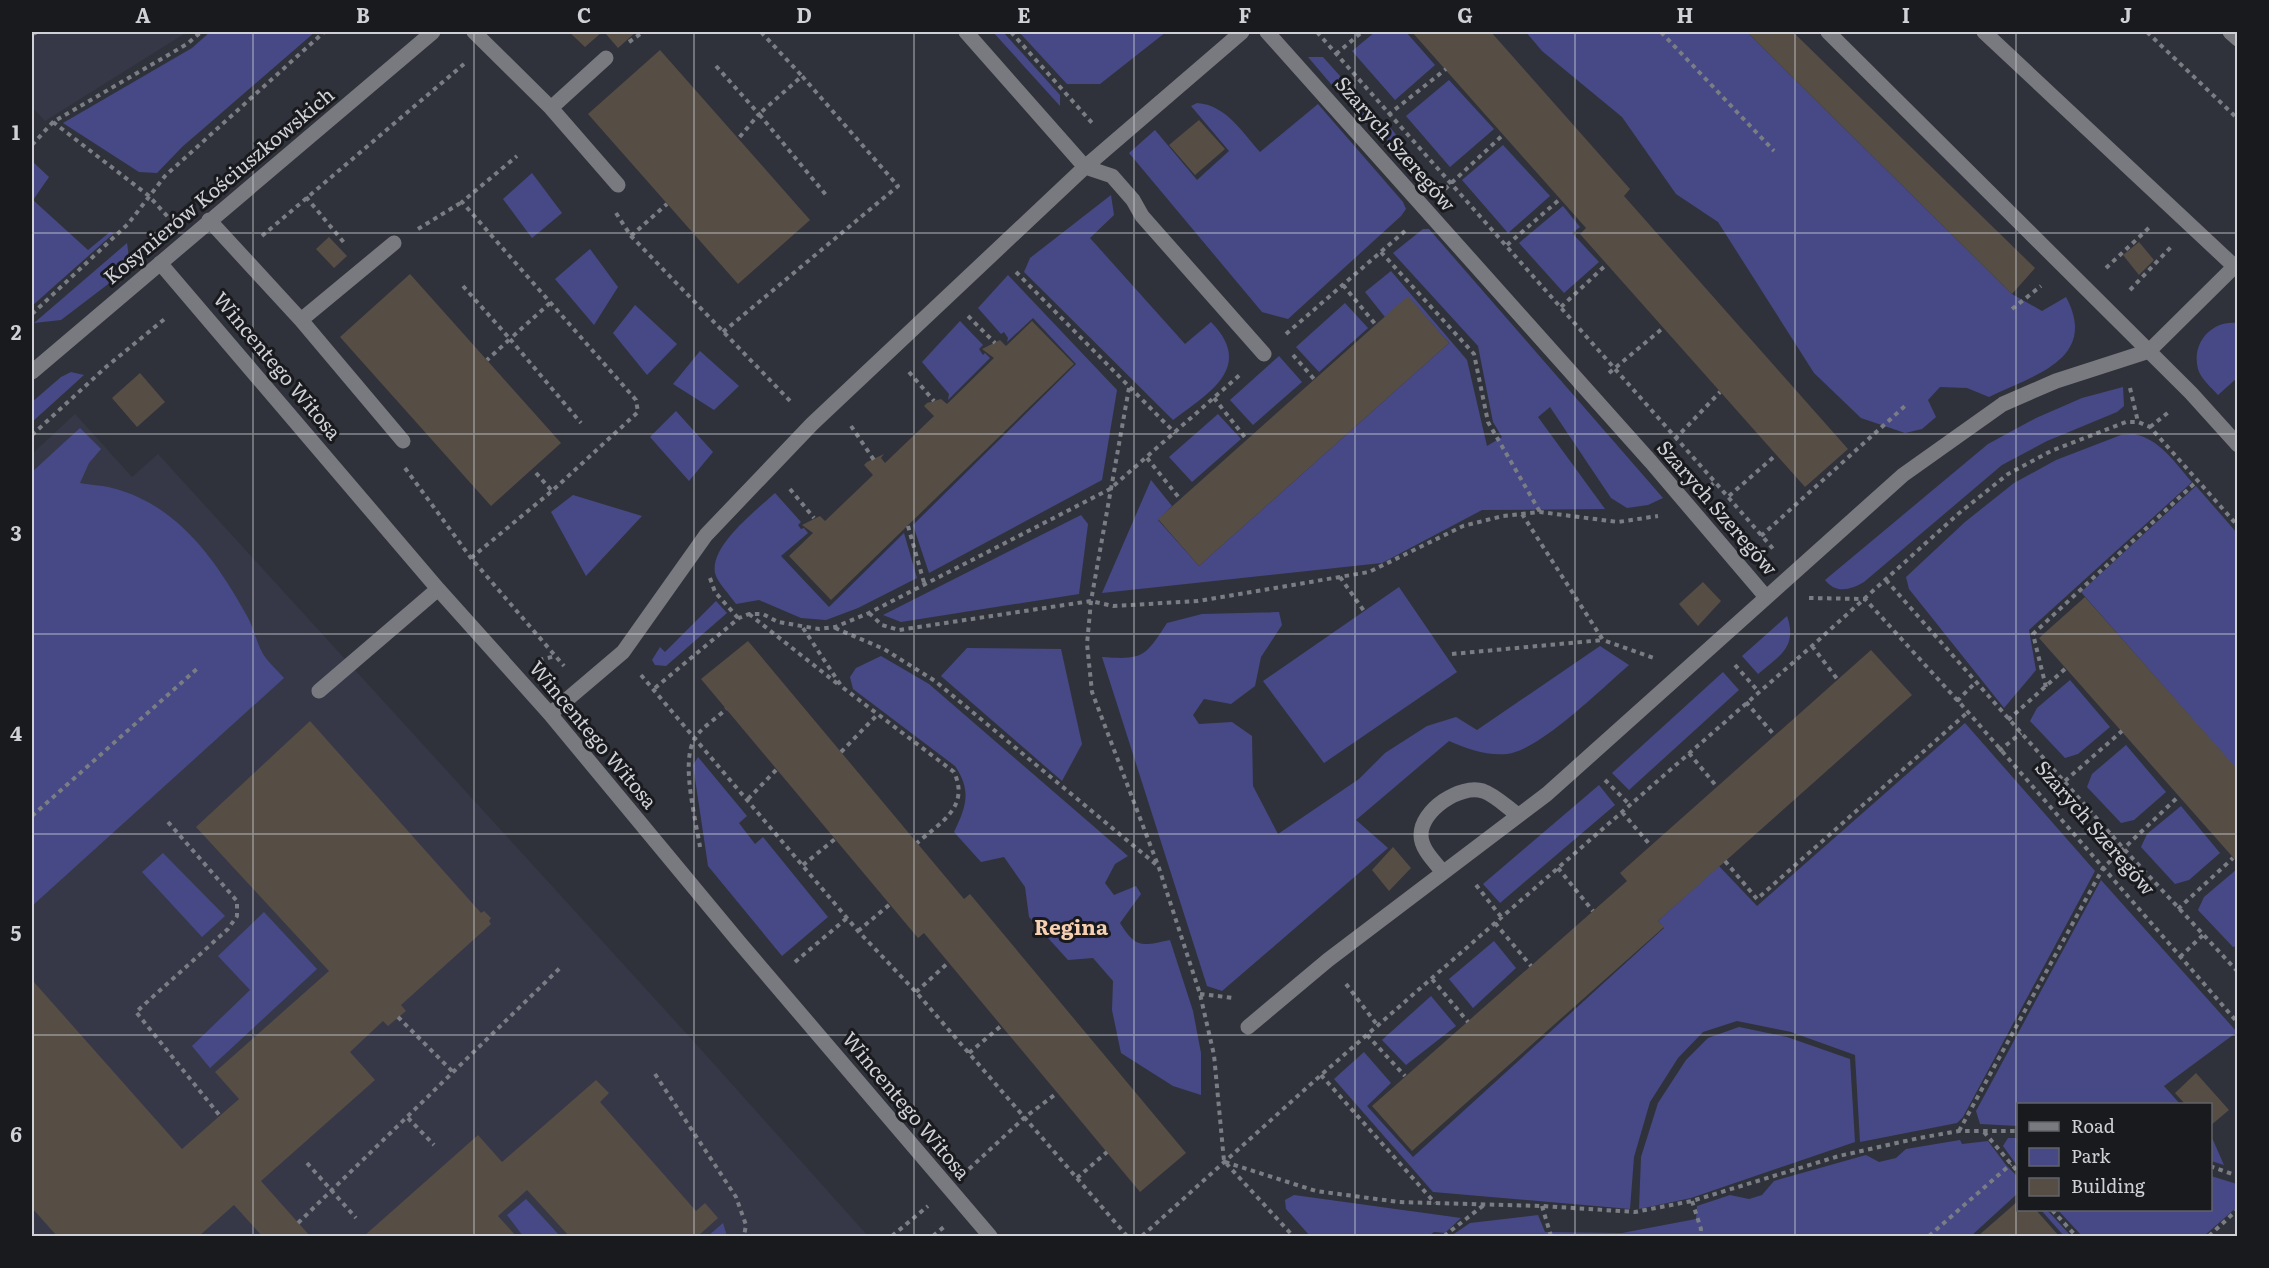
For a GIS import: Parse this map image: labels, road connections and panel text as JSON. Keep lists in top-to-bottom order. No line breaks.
{"streets":{"street":["Szarych Szeregów","Kosynierów Kościuszkowskich","Wincentego Witosa"]},"crossings":[["Kosynierów Kościuszkowskich","Wincentego Witosa"]],"districts":["Regina"],"legend":["Road","Park","Building"],"grid":{"columns":["A","B","C","D","E","F","G","H","I","J"],"rows":["1","2","3","4","5","6"]}}
